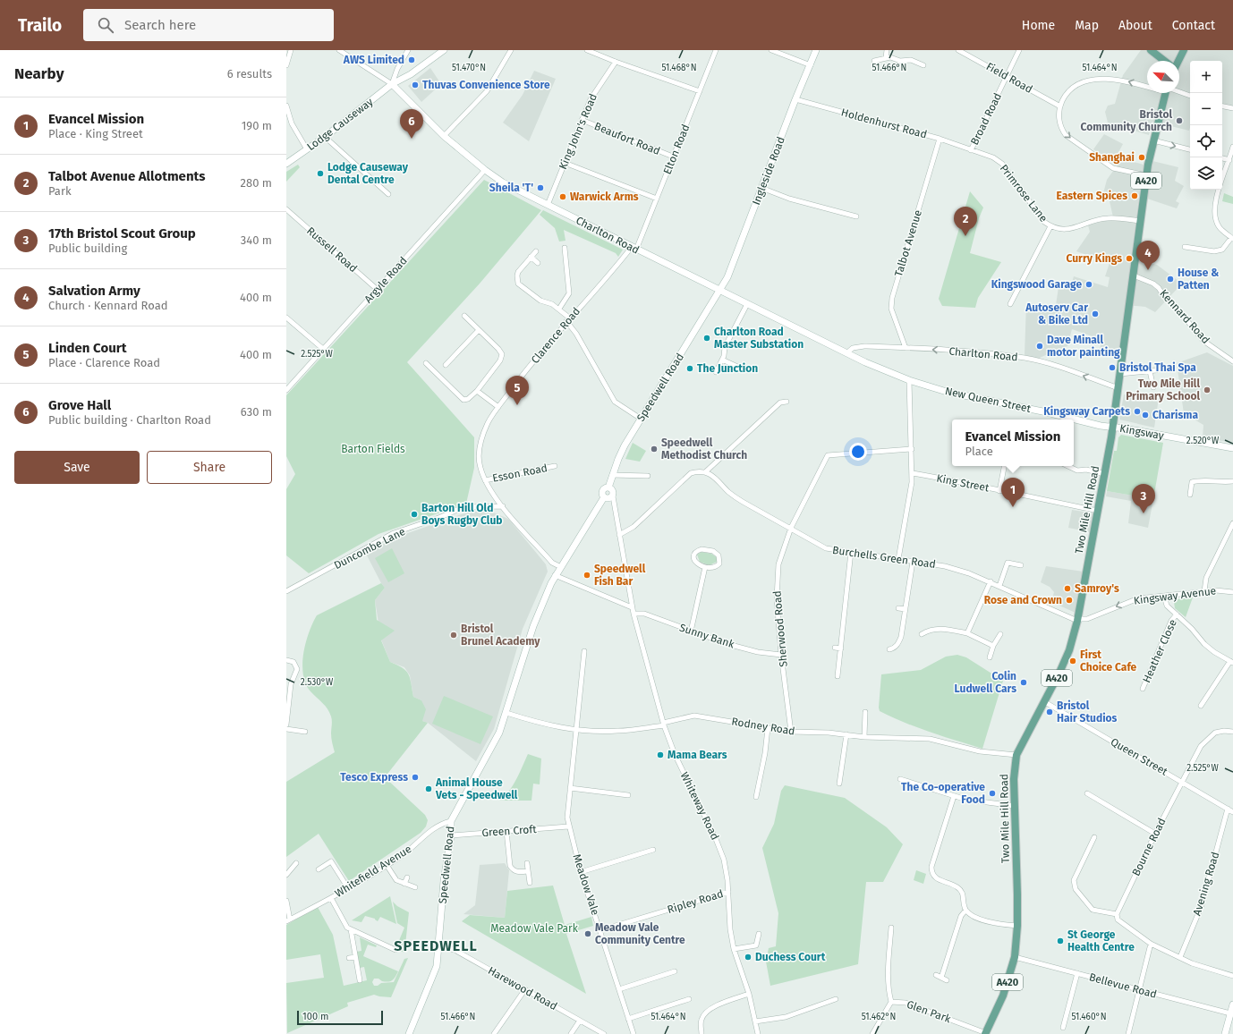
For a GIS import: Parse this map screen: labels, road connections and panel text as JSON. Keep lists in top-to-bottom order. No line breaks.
{"streets":{"main road":["A420","Two Mile Hill Road"],"street":["Field Road","Broad Road","Holdenhurst Road","Lodge Causeway","King John's Road","Beaufort Road","Elton Road","Ingleside Road","Primrose Lane","Charlton Road","Talbot Avenue","Russell Road","Argyle Road","Kennard Road","Clarence Road","Speedwell Road","New Queen Street","Kingsway","Esson Road","King Street","Duncombe Lane","Burchells Green Road","Kingsway Avenue","Sherwood Road","Sunny Bank","Heather Close","Rodney Road","Queen Street","Whiteway Road","Green Croft","Bourne Road","Whitefield Avenue","Avening Road","Meadow Vale","Ripley Road","Bellevue Road","Harewood Road","Glen Park"]},"crossings":[["Field Road","Broad Road"],["Broad Road","Holdenhurst Road"],["Broad Road","Primrose Lane"],["Holdenhurst Road","Ingleside Road"],["Holdenhurst Road","Primrose Lane"],["Holdenhurst Road","Talbot Avenue"],["Lodge Causeway","Charlton Road"],["King John's Road","Beaufort Road"],["King John's Road","Charlton Road"],["Beaufort Road","Elton Road"],["Elton Road","Charlton Road"],["Elton Road","Clarence Road"],["Ingleside Road","Charlton Road"],["Ingleside Road","Speedwell Road"],["A420","Two Mile Hill Road"],["A420","Bellevue Road"],["A420","Glen Park"],["Primrose Lane","Two Mile Hill Road"],["Charlton Road","Talbot Avenue"],["Charlton Road","Argyle Road"],["Charlton Road","Clarence Road"],["Charlton Road","Speedwell Road"],["Charlton Road","New Queen Street"],["Charlton Road","Two Mile Hill Road"],["Russell Road","Argyle Road"],["Kennard Road","Two Mile Hill Road"],["Clarence Road","Esson Road"],["Clarence Road","Duncombe Lane"],["Speedwell Road","Rodney Road"],["Speedwell Road","Whiteway Road"],["Speedwell Road","Green Croft"],["Speedwell Road","Whitefield Avenue"],["Speedwell Road","Harewood Road"],["New Queen Street","Kingsway"],["New Queen Street","Two Mile Hill Road"],["Kingsway","Two Mile Hill Road"],["King Street","Two Mile Hill Road"],["Two Mile Hill Road","Burchells Green Road"],["Two Mile Hill Road","Kingsway Avenue"],["Two Mile Hill Road","Rodney Road"],["Two Mile Hill Road","Queen Street"],["Burchells Green Road","Kingsway Avenue"],["Burchells Green Road","Sherwood Road"],["Sherwood Road","Sunny Bank"],["Sherwood Road","Rodney Road"],["Sunny Bank","Whiteway Road"],["Rodney Road","Whiteway Road"],["Rodney Road","Meadow Vale"],["Queen Street","Bourne Road"],["Queen Street","Avening Road"],["Whiteway Road","Ripley Road"],["Green Croft","Meadow Vale"],["Meadow Vale","Ripley Road"]],"one_way":["Kingsway Avenue"],"districts":["SPEEDWELL"],"parks":["Barton Fields","Meadow Vale Park"],"places":["AWS Limited","Thuvas Convenience Store","Bristol Community Church","Shanghai","Lodge Causeway Dental Centre","Sheila 'T'","Eastern Spices","Warwick Arms","Curry Kings","House & Patten","Kingswood Garage","Autoserv Car & Bike Ltd","Charlton Road Master Substation","Dave Minall motor painting","Bristol Thai Spa","The Junction","Two Mile Hill Primary School","Kingsway Carpets","Charisma","Speedwell Methodist Church","Barton Hill Old Boys Rugby Club","Speedwell Fish Bar","Samroy's","Rose and Crown","Bristol Brunel Academy","First Choice Cafe","Colin Ludwell Cars","Bristol Hair Studios","Mama Bears","Tesco Express","Animal House Vets - Speedwell","The Co-operative Food","Meadow Vale Community Centre","St George Health Centre","Duchess Court"],"scale_bar":"100 m","north":"top left","page":{"header":"Trailo","search":"Search here","nav":["Home","Map","About","Contact"],"heading":["Nearby","6 results"],"map_buttons":["+","−"],"list":[{"mark":"1","name":"Evancel Mission","note":"Place · King Street","value":"190 m"},{"mark":"2","name":"Talbot Avenue Allotments","note":"Park","value":"280 m"},{"mark":"3","name":"17th Bristol Scout Group","note":"Public building","value":"340 m"},{"mark":"4","name":"Salvation Army","note":"Church · Kennard Road","value":"400 m"},{"mark":"5","name":"Linden Court","note":"Place · Clarence Road","value":"400 m"},{"mark":"6","name":"Grove Hall","note":"Public building · Charlton Road","value":"630 m"}],"pins":["6","2","4","5","1","3"],"popup":["Evancel Mission","Place"],"buttons":["Save","Share"],"scale":"100 m"},"coordinates":["51.470°N","51.468°N","51.466°N","51.464°N","2.525°W","2.520°W","2.530°W","51.462°N","51.460°N"]}
